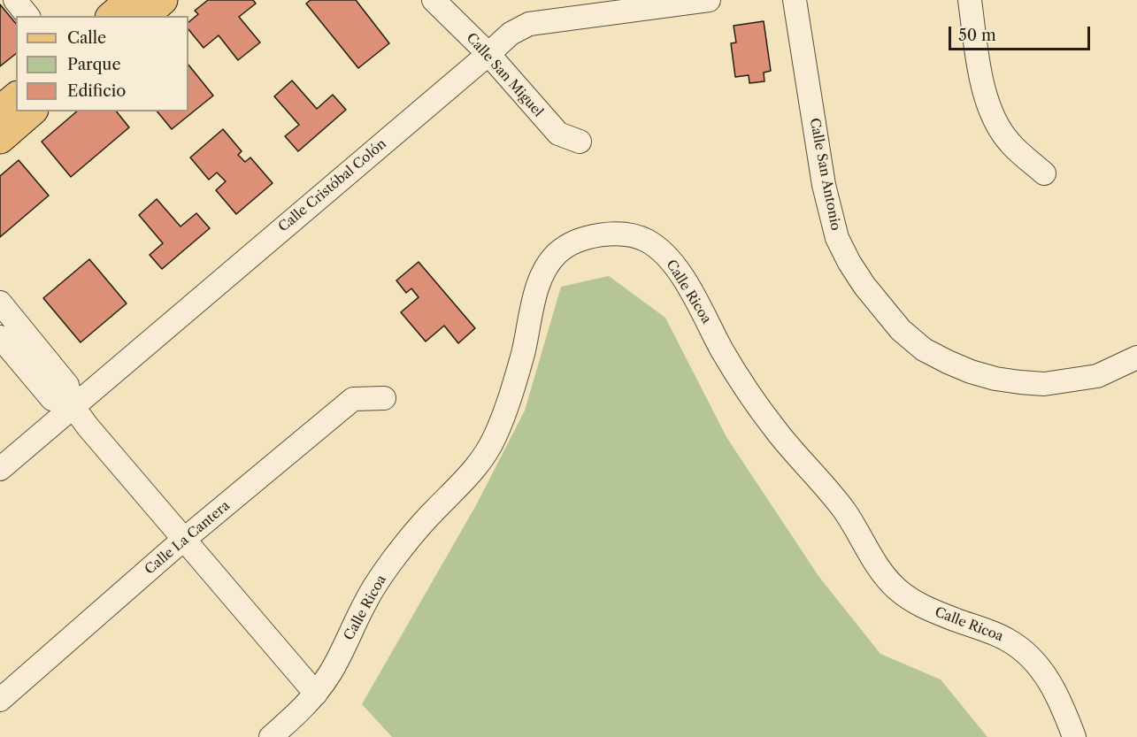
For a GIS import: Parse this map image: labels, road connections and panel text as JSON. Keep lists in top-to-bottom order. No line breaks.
{"streets":{"street":["Calle San Miguel","Calle San Antonio","Calle Cristóbal Colón","Calle Ricoa","Calle La Cantera"]},"crossings":[["Calle San Miguel","Calle Cristóbal Colón"]],"legend":["Calle","Parque","Edificio"],"scale_bar":"50 m"}
